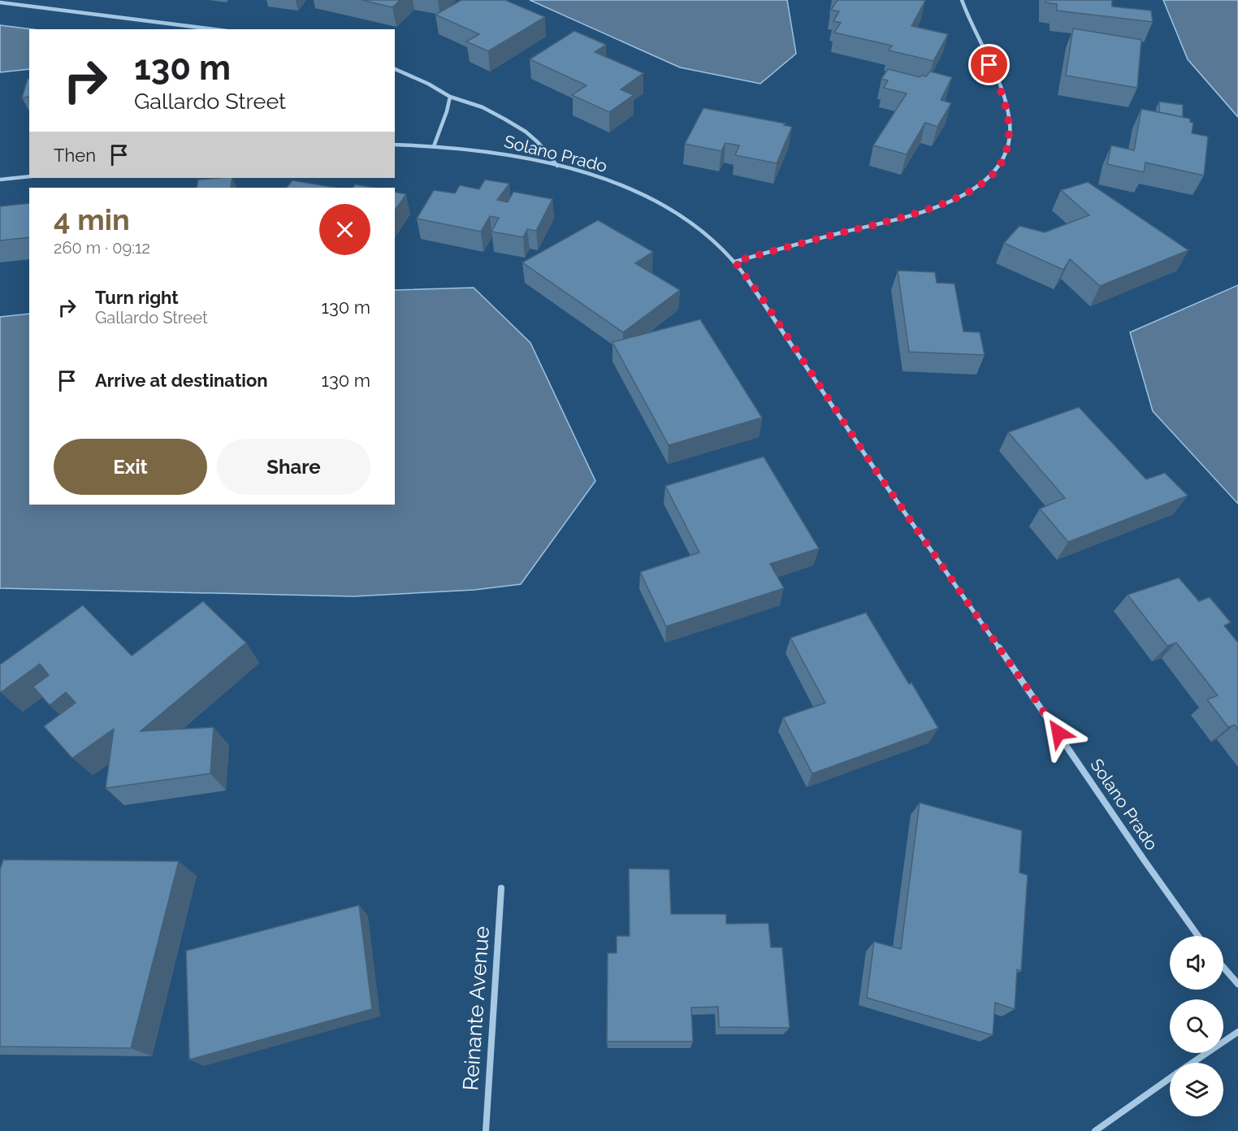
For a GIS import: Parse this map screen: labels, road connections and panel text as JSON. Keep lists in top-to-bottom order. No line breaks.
{"streets":{"street":["Solano Prado","Reinante Avenue"]},"page":{"turn":["130 m","Gallardo Street"],"then":"Then","heading":["4 min","260 m · 09:12"],"list":[{"name":"Turn right","note":"Gallardo Street","value":"130 m"},{"name":"Arrive at destination","value":"130 m"}],"buttons":["Exit","Share"]}}
